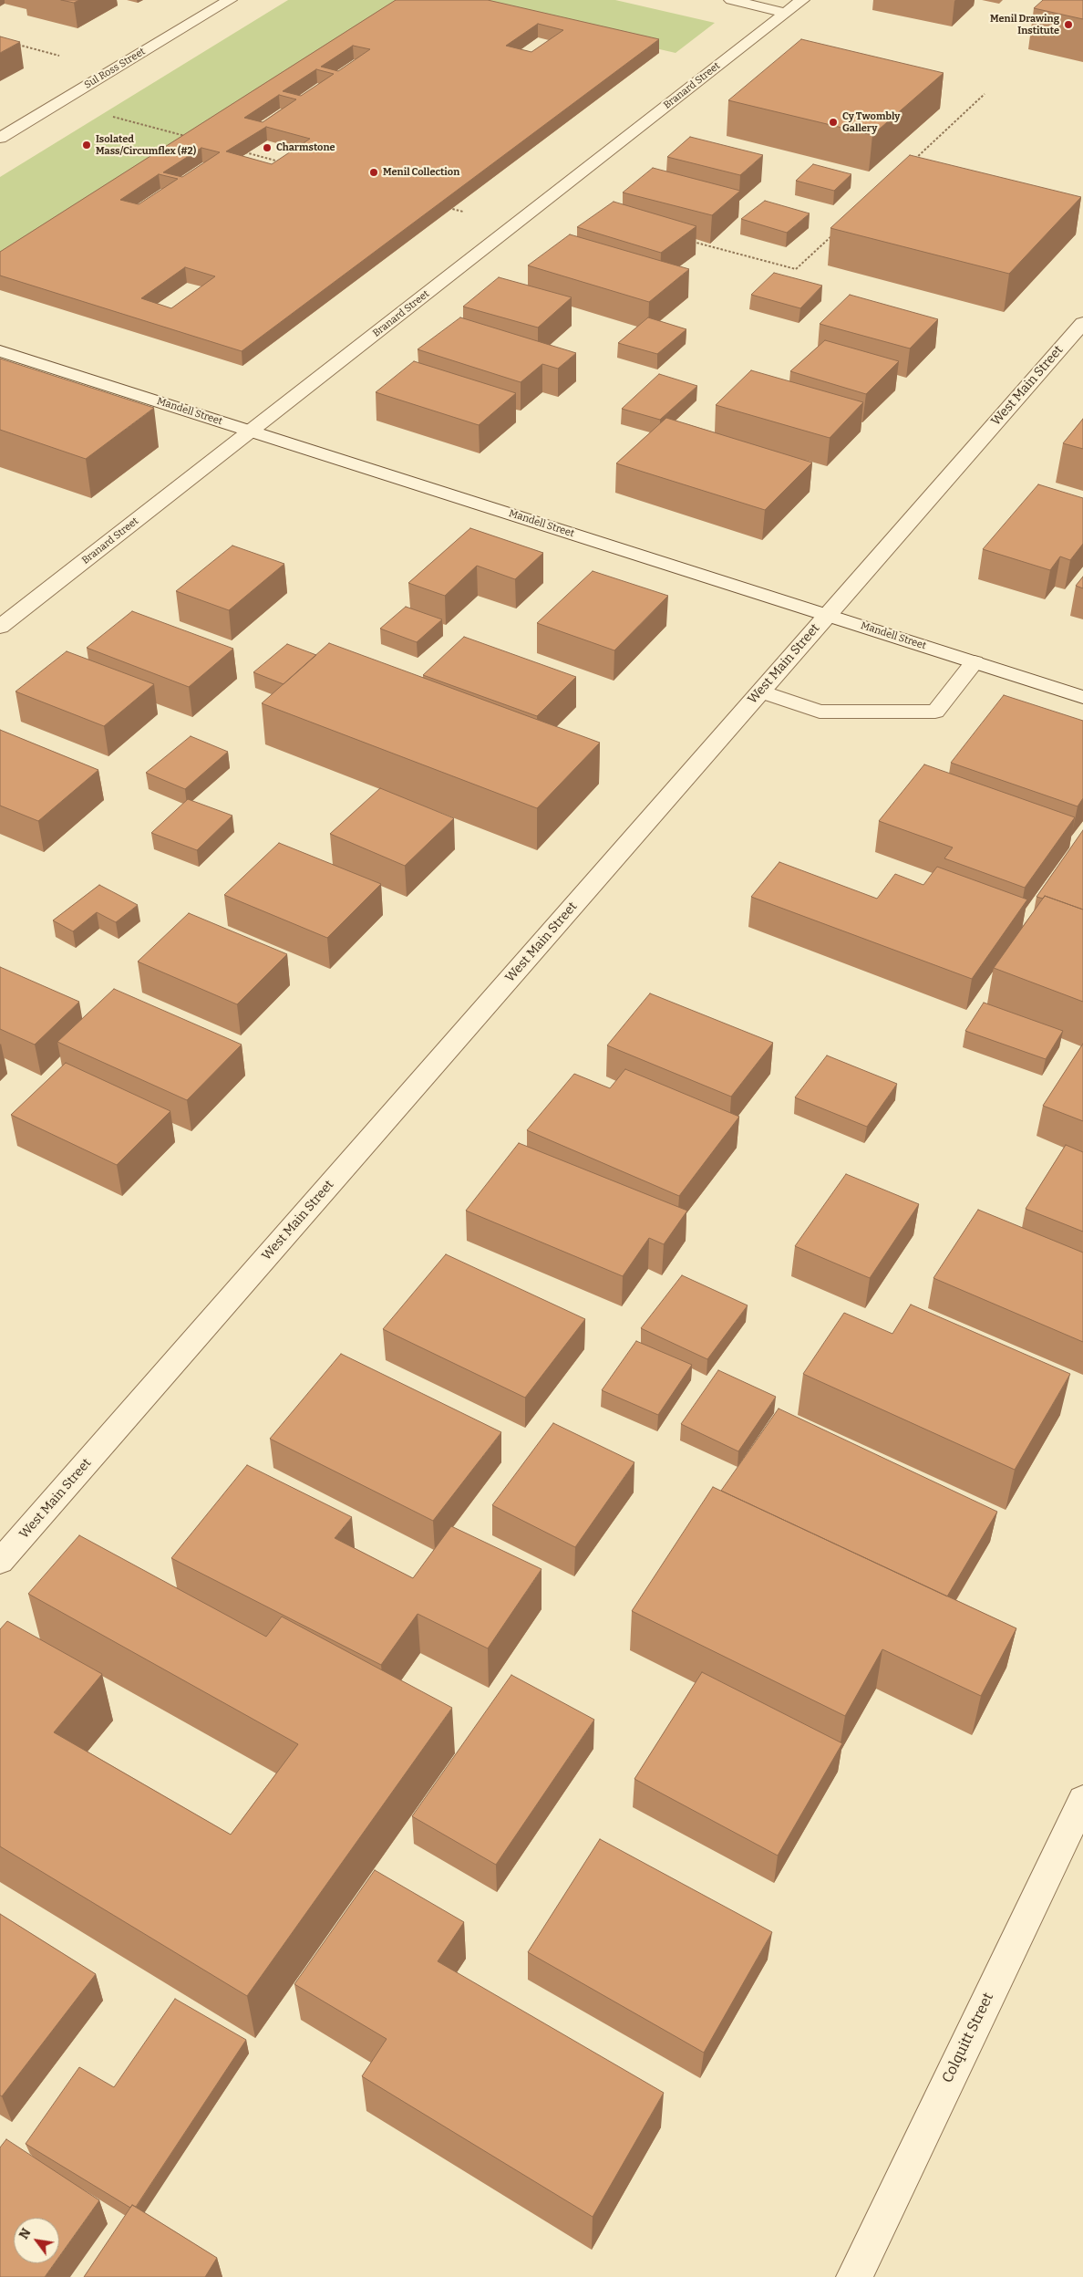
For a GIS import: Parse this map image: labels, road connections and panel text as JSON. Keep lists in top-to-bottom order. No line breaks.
{"streets":{"street":["Sul Ross Street","Branard Street","West Main Street","Mandell Street","Colquitt Street"]},"crossings":[["Branard Street","Mandell Street"],["West Main Street","Mandell Street"]],"places":["Menil Drawing Institute","Cy Twombly Gallery","Isolated Mass/Circumflex (#2)","Charmstone","Menil Collection"],"north":"top left"}
